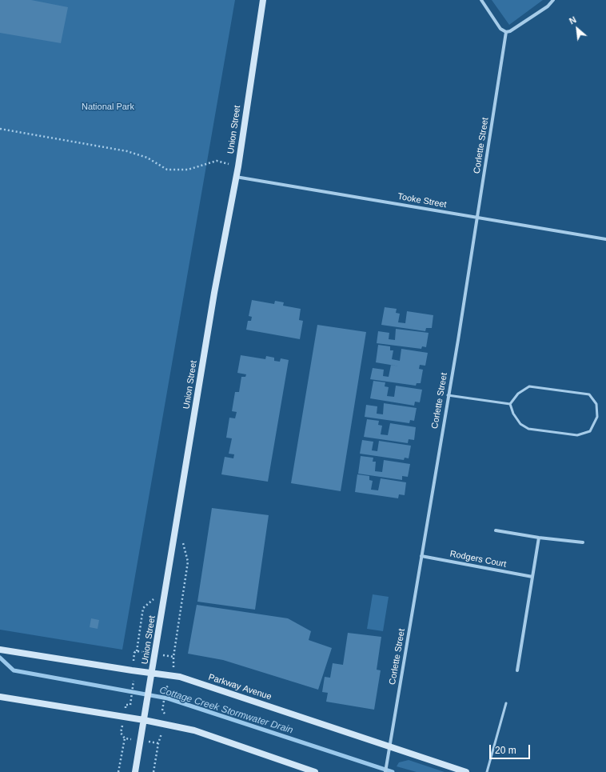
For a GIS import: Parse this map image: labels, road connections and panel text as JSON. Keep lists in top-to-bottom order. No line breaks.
{"streets":{"main road":["Union Street","Parkway Avenue"],"street":["Corlette Street","Tooke Street","Rodgers Court"]},"crossings":[["Union Street","Tooke Street"],["Union Street","Parkway Avenue"],["Corlette Street","Tooke Street"],["Corlette Street","Rodgers Court"],["Corlette Street","Parkway Avenue"]],"water":["Cottage Creek Stormwater Drain"],"parks":["National Park"],"scale_bar":"20 m","north":"top left"}
